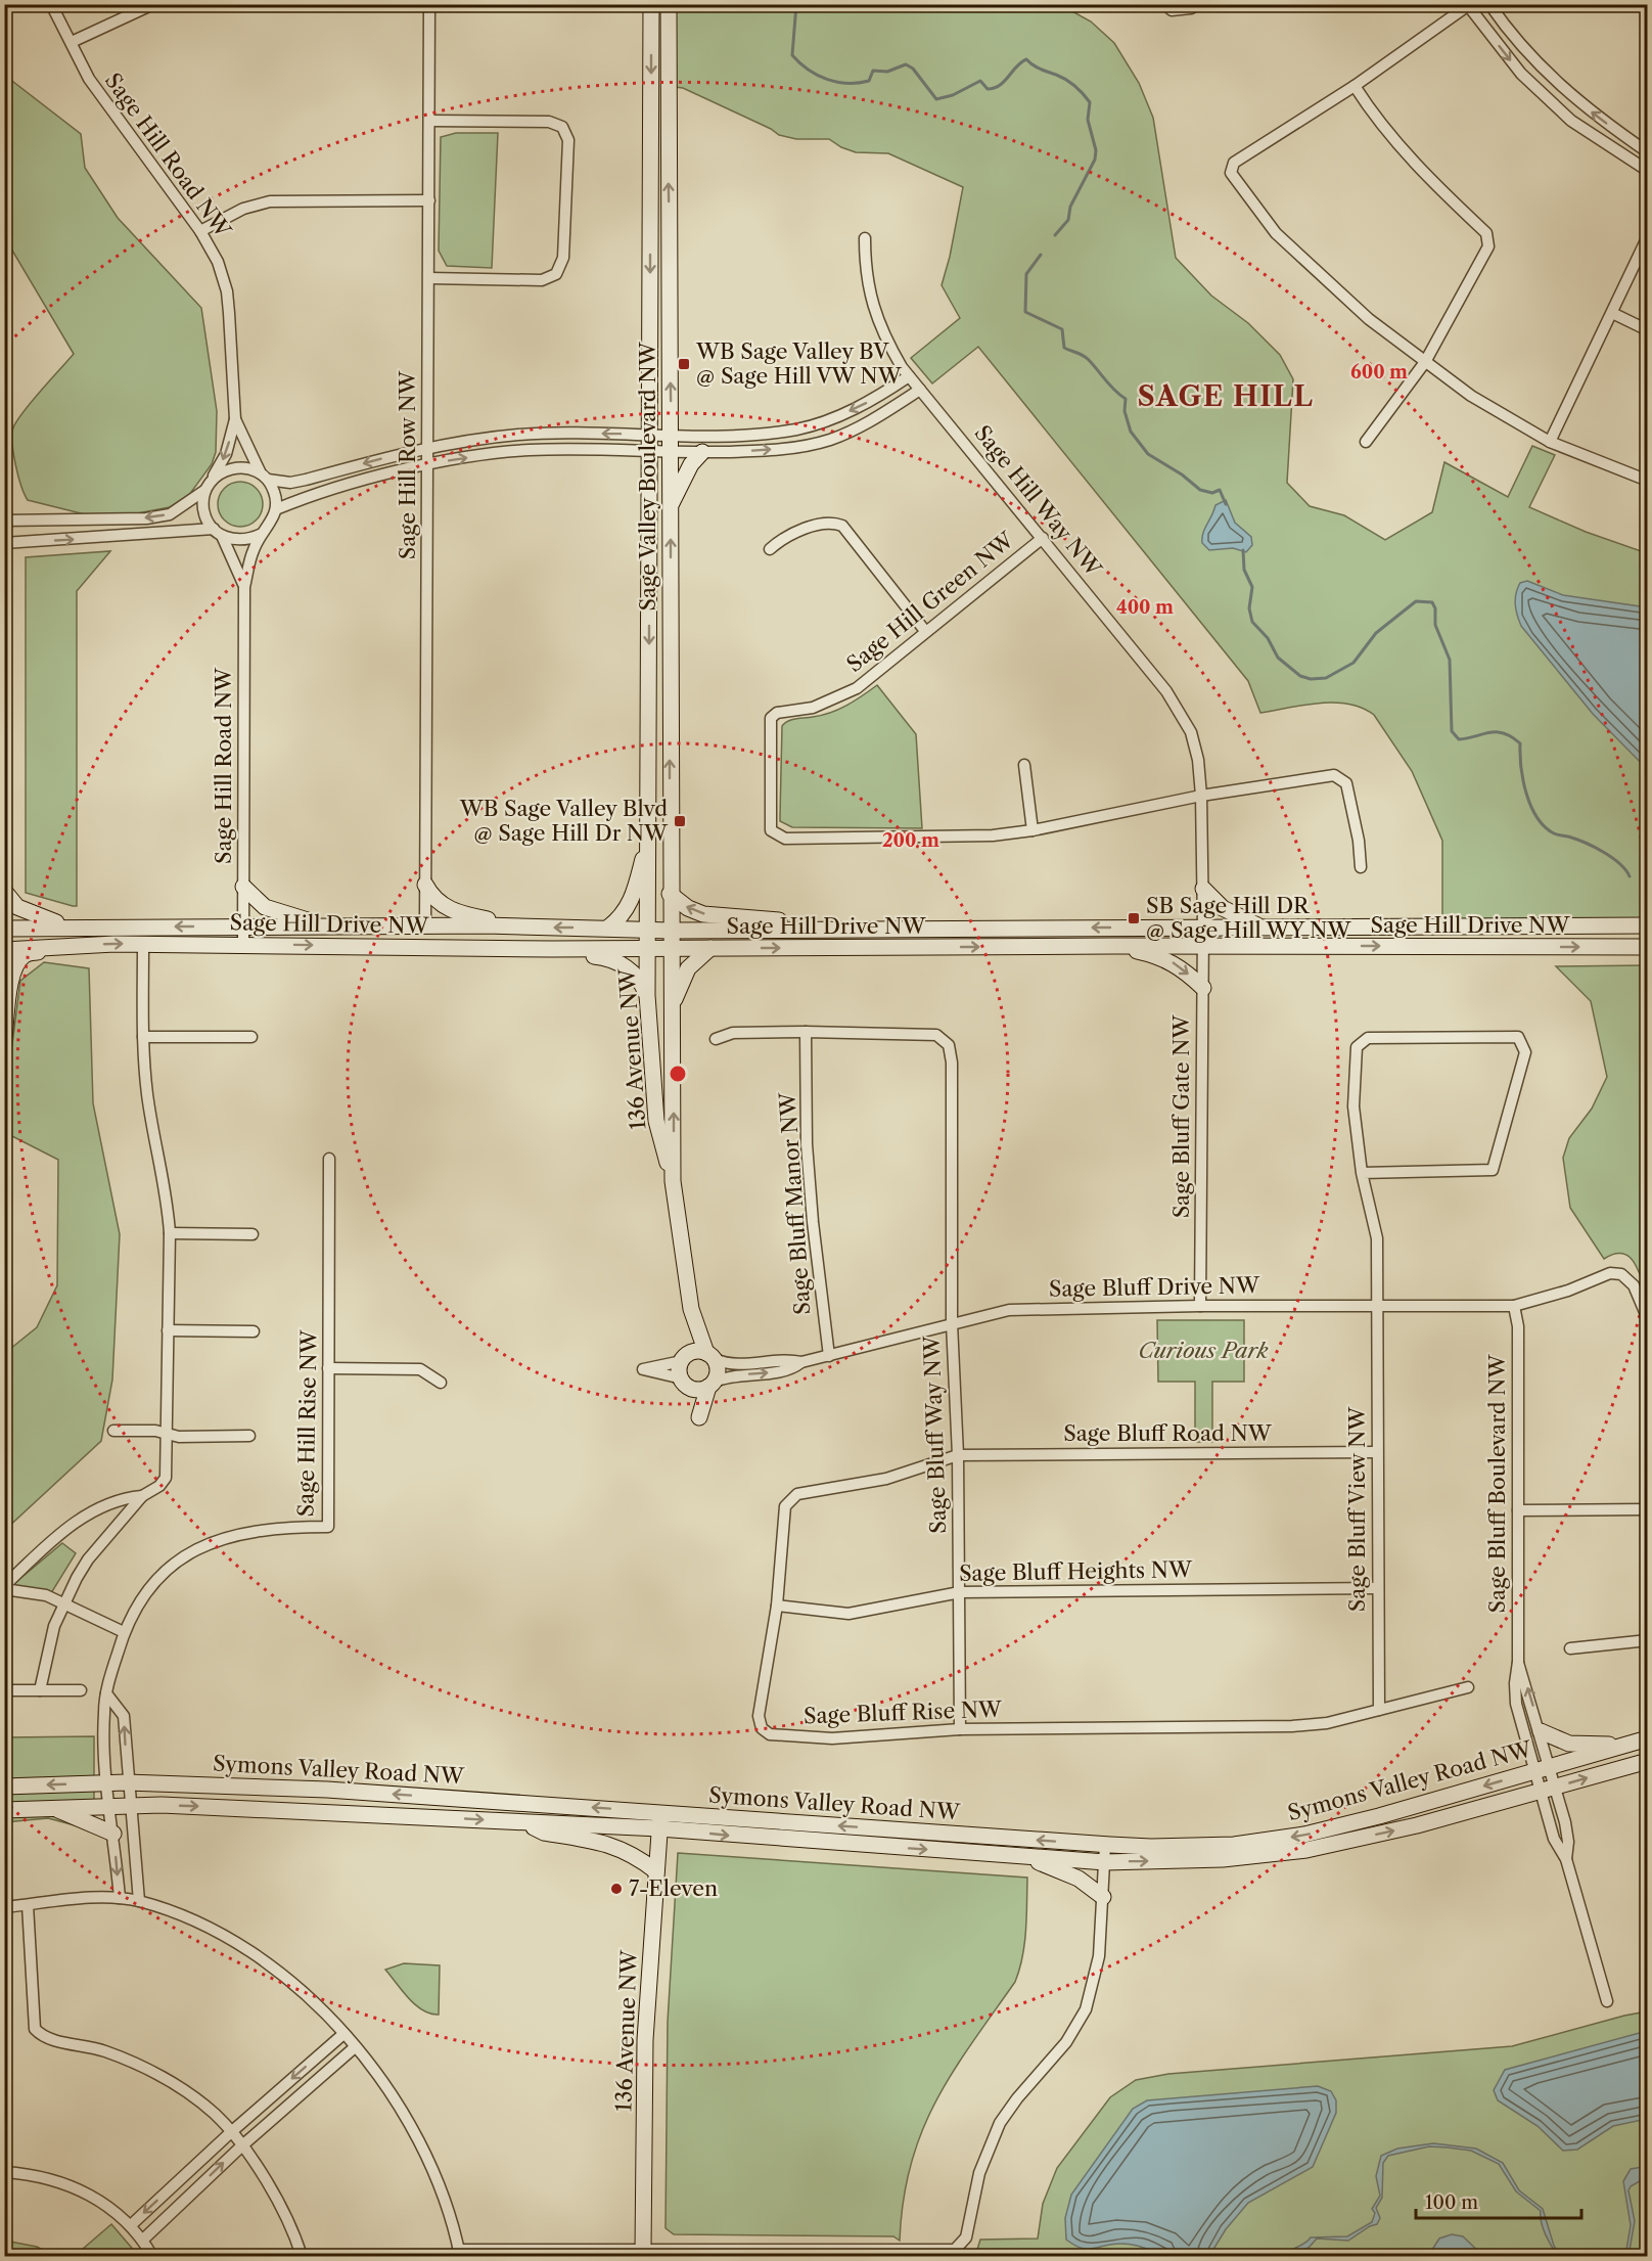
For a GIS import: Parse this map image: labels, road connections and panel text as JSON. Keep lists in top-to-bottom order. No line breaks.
{"streets":{"street":["Sage Hill Road NW","Sage Hill Row NW","Sage Valley Boulevard NW","Sage Hill Way NW","Sage Hill Green NW","Sage Hill Drive NW","136 Avenue NW","Sage Bluff Gate NW","Sage Bluff Manor NW","Sage Bluff Drive NW","Sage Hill Rise NW","Sage Bluff Road NW","Sage Bluff Way NW","Sage Bluff Boulevard NW","Sage Bluff View NW","Sage Bluff Heights NW","Sage Bluff Rise NW","Symons Valley Road NW"]},"crossings":[["Sage Hill Road NW","Sage Hill Drive NW"],["Sage Hill Row NW","Sage Hill Drive NW"],["Sage Valley Boulevard NW","Sage Hill Drive NW"],["Sage Valley Boulevard NW","136 Avenue NW"],["Sage Hill Way NW","Sage Hill Green NW"],["Sage Hill Way NW","Sage Hill Drive NW"],["Sage Hill Way NW","Sage Bluff Gate NW"],["Sage Hill Drive NW","136 Avenue NW"],["Sage Hill Drive NW","Sage Bluff Gate NW"],["136 Avenue NW","Sage Bluff Drive NW"],["136 Avenue NW","Symons Valley Road NW"],["Sage Bluff Gate NW","Sage Bluff Drive NW"],["Sage Bluff Manor NW","Sage Bluff Drive NW"],["Sage Bluff Drive NW","Sage Bluff Way NW"],["Sage Bluff Drive NW","Sage Bluff Boulevard NW"],["Sage Bluff Drive NW","Sage Bluff View NW"],["Sage Hill Rise NW","Symons Valley Road NW"],["Sage Bluff Road NW","Sage Bluff Way NW"],["Sage Bluff Road NW","Sage Bluff View NW"],["Sage Bluff Road NW","Sage Bluff Rise NW"],["Sage Bluff Way NW","Sage Bluff Heights NW"],["Sage Bluff Way NW","Sage Bluff Rise NW"],["Sage Bluff Boulevard NW","Symons Valley Road NW"],["Sage Bluff View NW","Sage Bluff Heights NW"],["Sage Bluff View NW","Sage Bluff Rise NW"],["Sage Bluff Heights NW","Sage Bluff Rise NW"]],"districts":["SAGE HILL"],"parks":["Curious Park"],"places":{"transit":["WB Sage Valley BV @ Sage Hill VW NW","WB Sage Valley Blvd @ Sage Hill Dr NW","SB Sage Hill DR @ Sage Hill WY NW"],"other":["7-Eleven"]},"scale_bar":"100 m","rings":["600 m","400 m","200 m"]}
